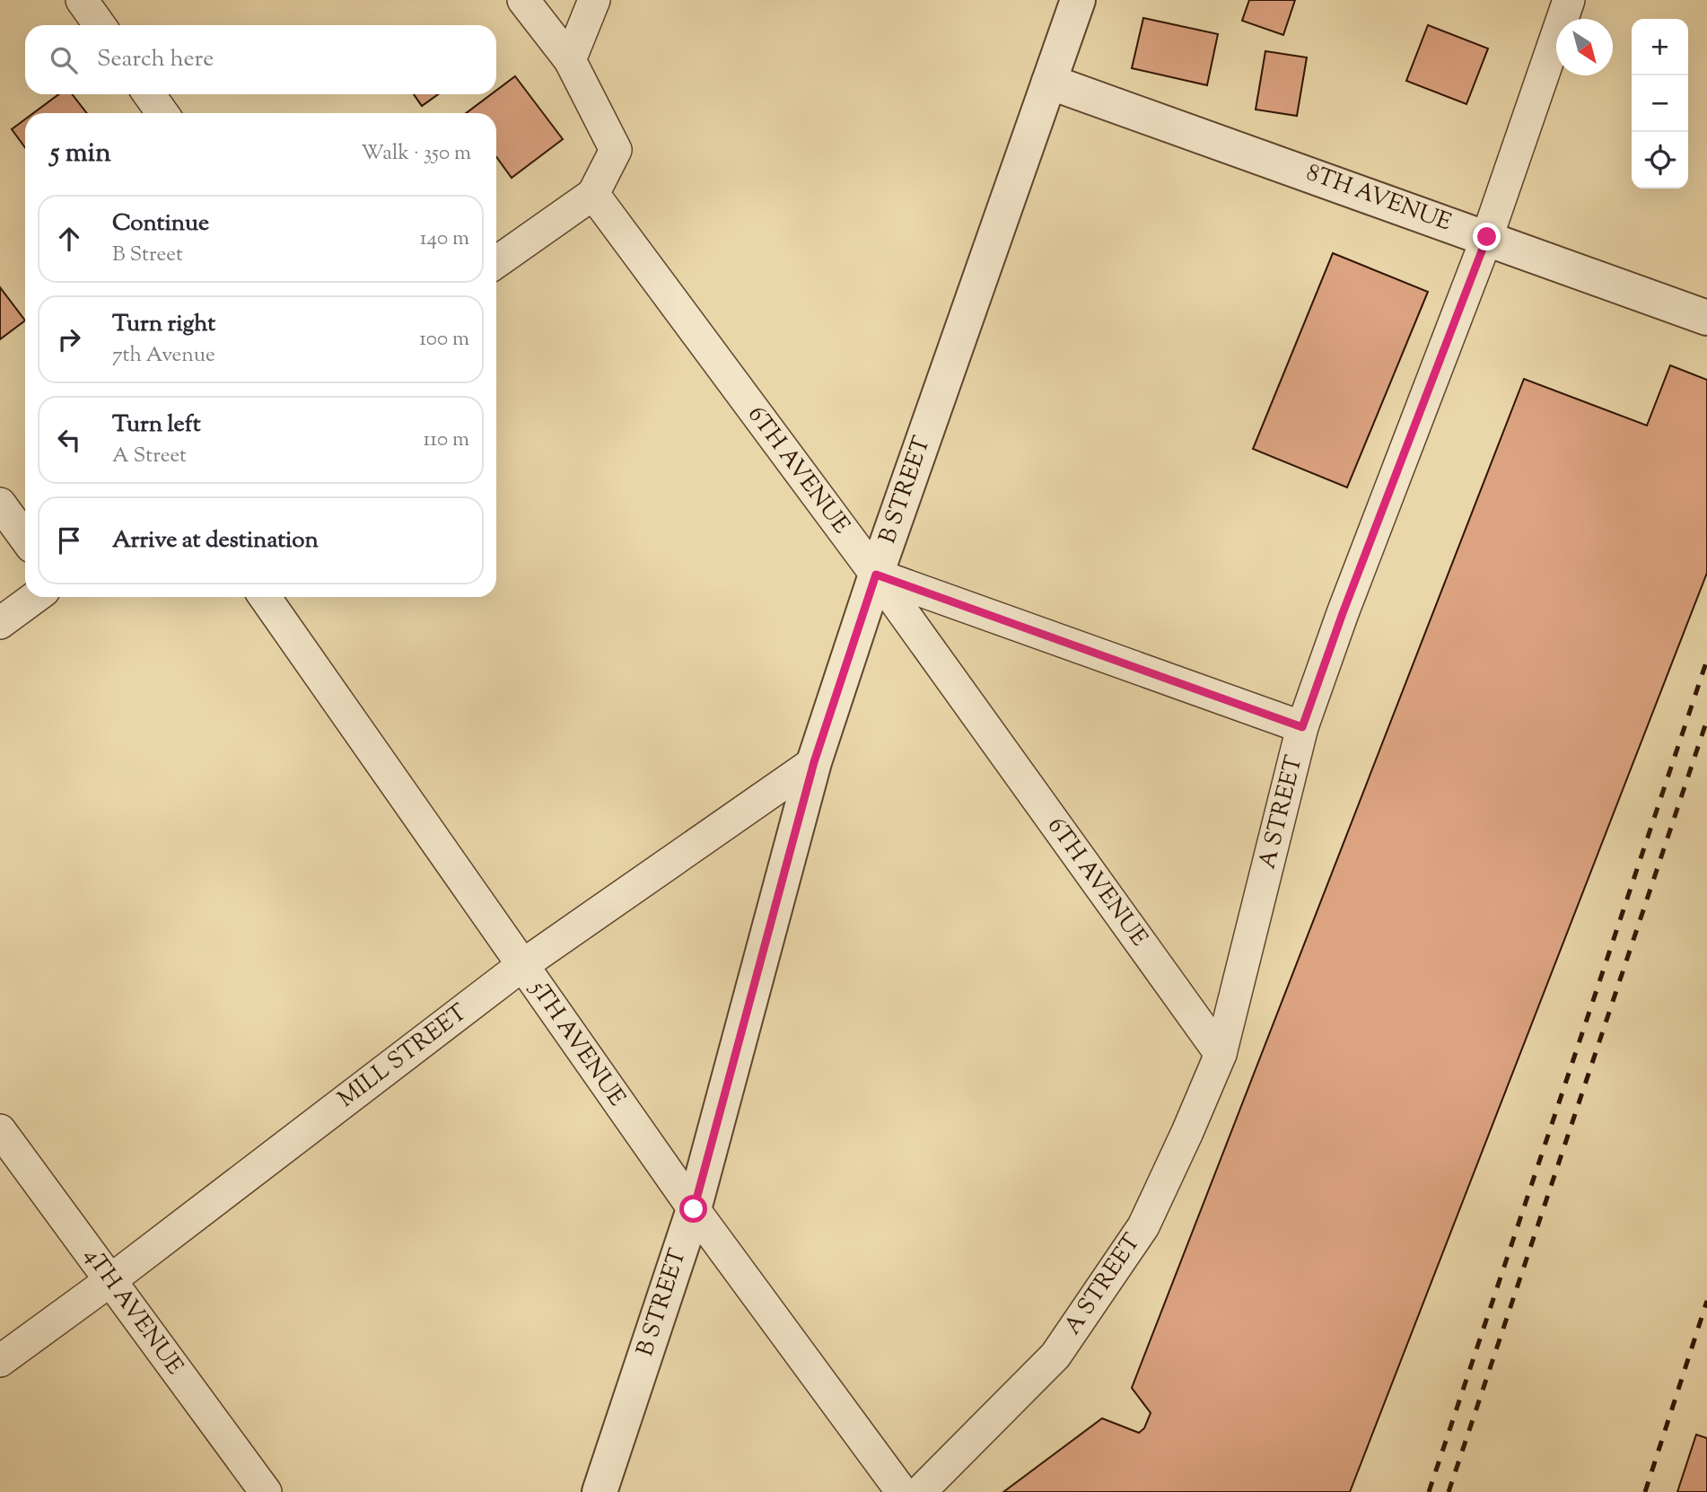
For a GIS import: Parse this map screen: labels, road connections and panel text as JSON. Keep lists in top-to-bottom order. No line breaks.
{"streets":{"street":["8TH AVENUE","6TH AVENUE","B STREET","A STREET","5TH AVENUE","MILL STREET","4TH AVENUE"]},"crossings":[["8TH AVENUE","B STREET"],["8TH AVENUE","A STREET"],["6TH AVENUE","B STREET"],["6TH AVENUE","A STREET"],["B STREET","5TH AVENUE"],["B STREET","MILL STREET"],["5TH AVENUE","MILL STREET"],["MILL STREET","4TH AVENUE"]],"north":"bottom right","page":{"map_buttons":["+","−"],"search":"Search here","heading":["5 min","Walk · 350 m"],"list":[["Continue","B Street","140 m"],["Turn right","7th Avenue","100 m"],["Turn left","A Street","110 m"],"Arrive at destination"]}}
